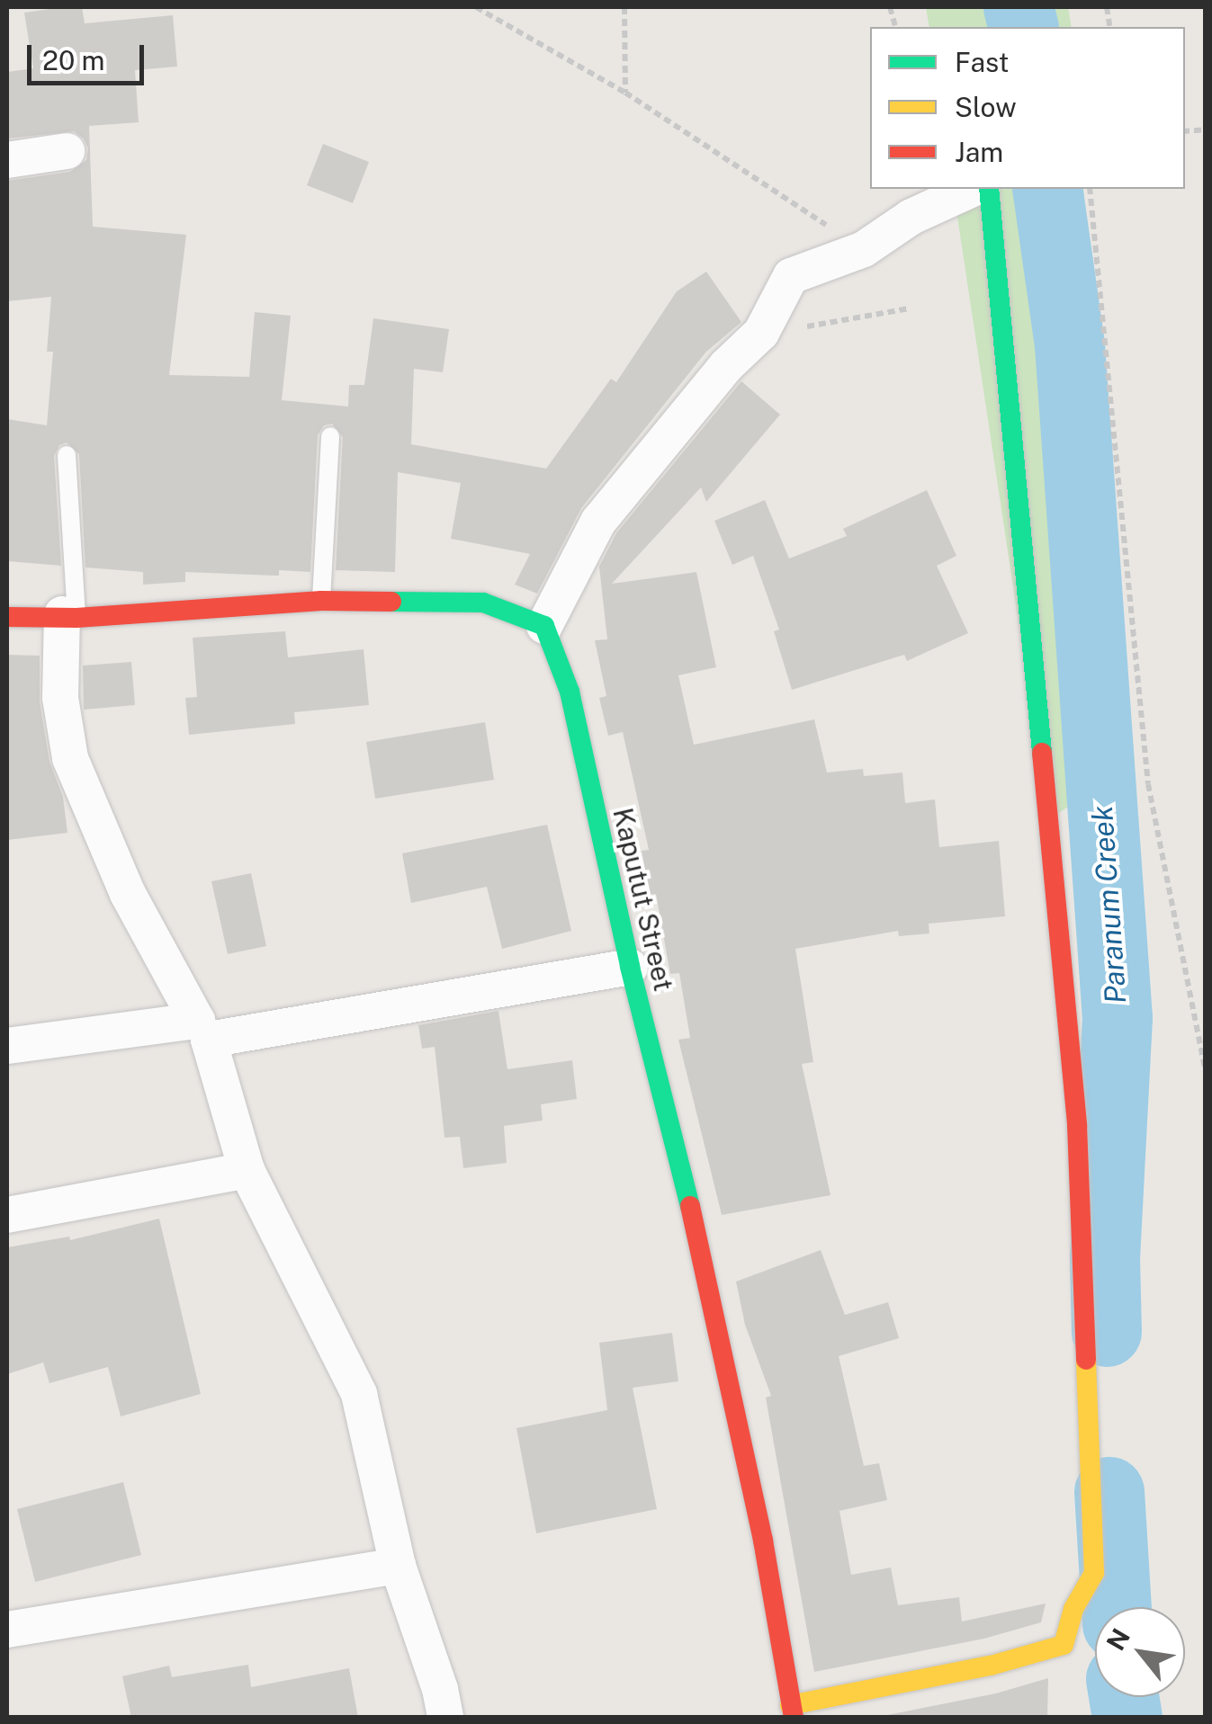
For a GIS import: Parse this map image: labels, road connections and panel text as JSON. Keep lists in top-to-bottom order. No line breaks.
{"streets":{"street":["Kaputut Street"]},"water":["Paranum Creek"],"legend":["Fast","Slow","Jam"],"scale_bar":"20 m","north":"top left"}
